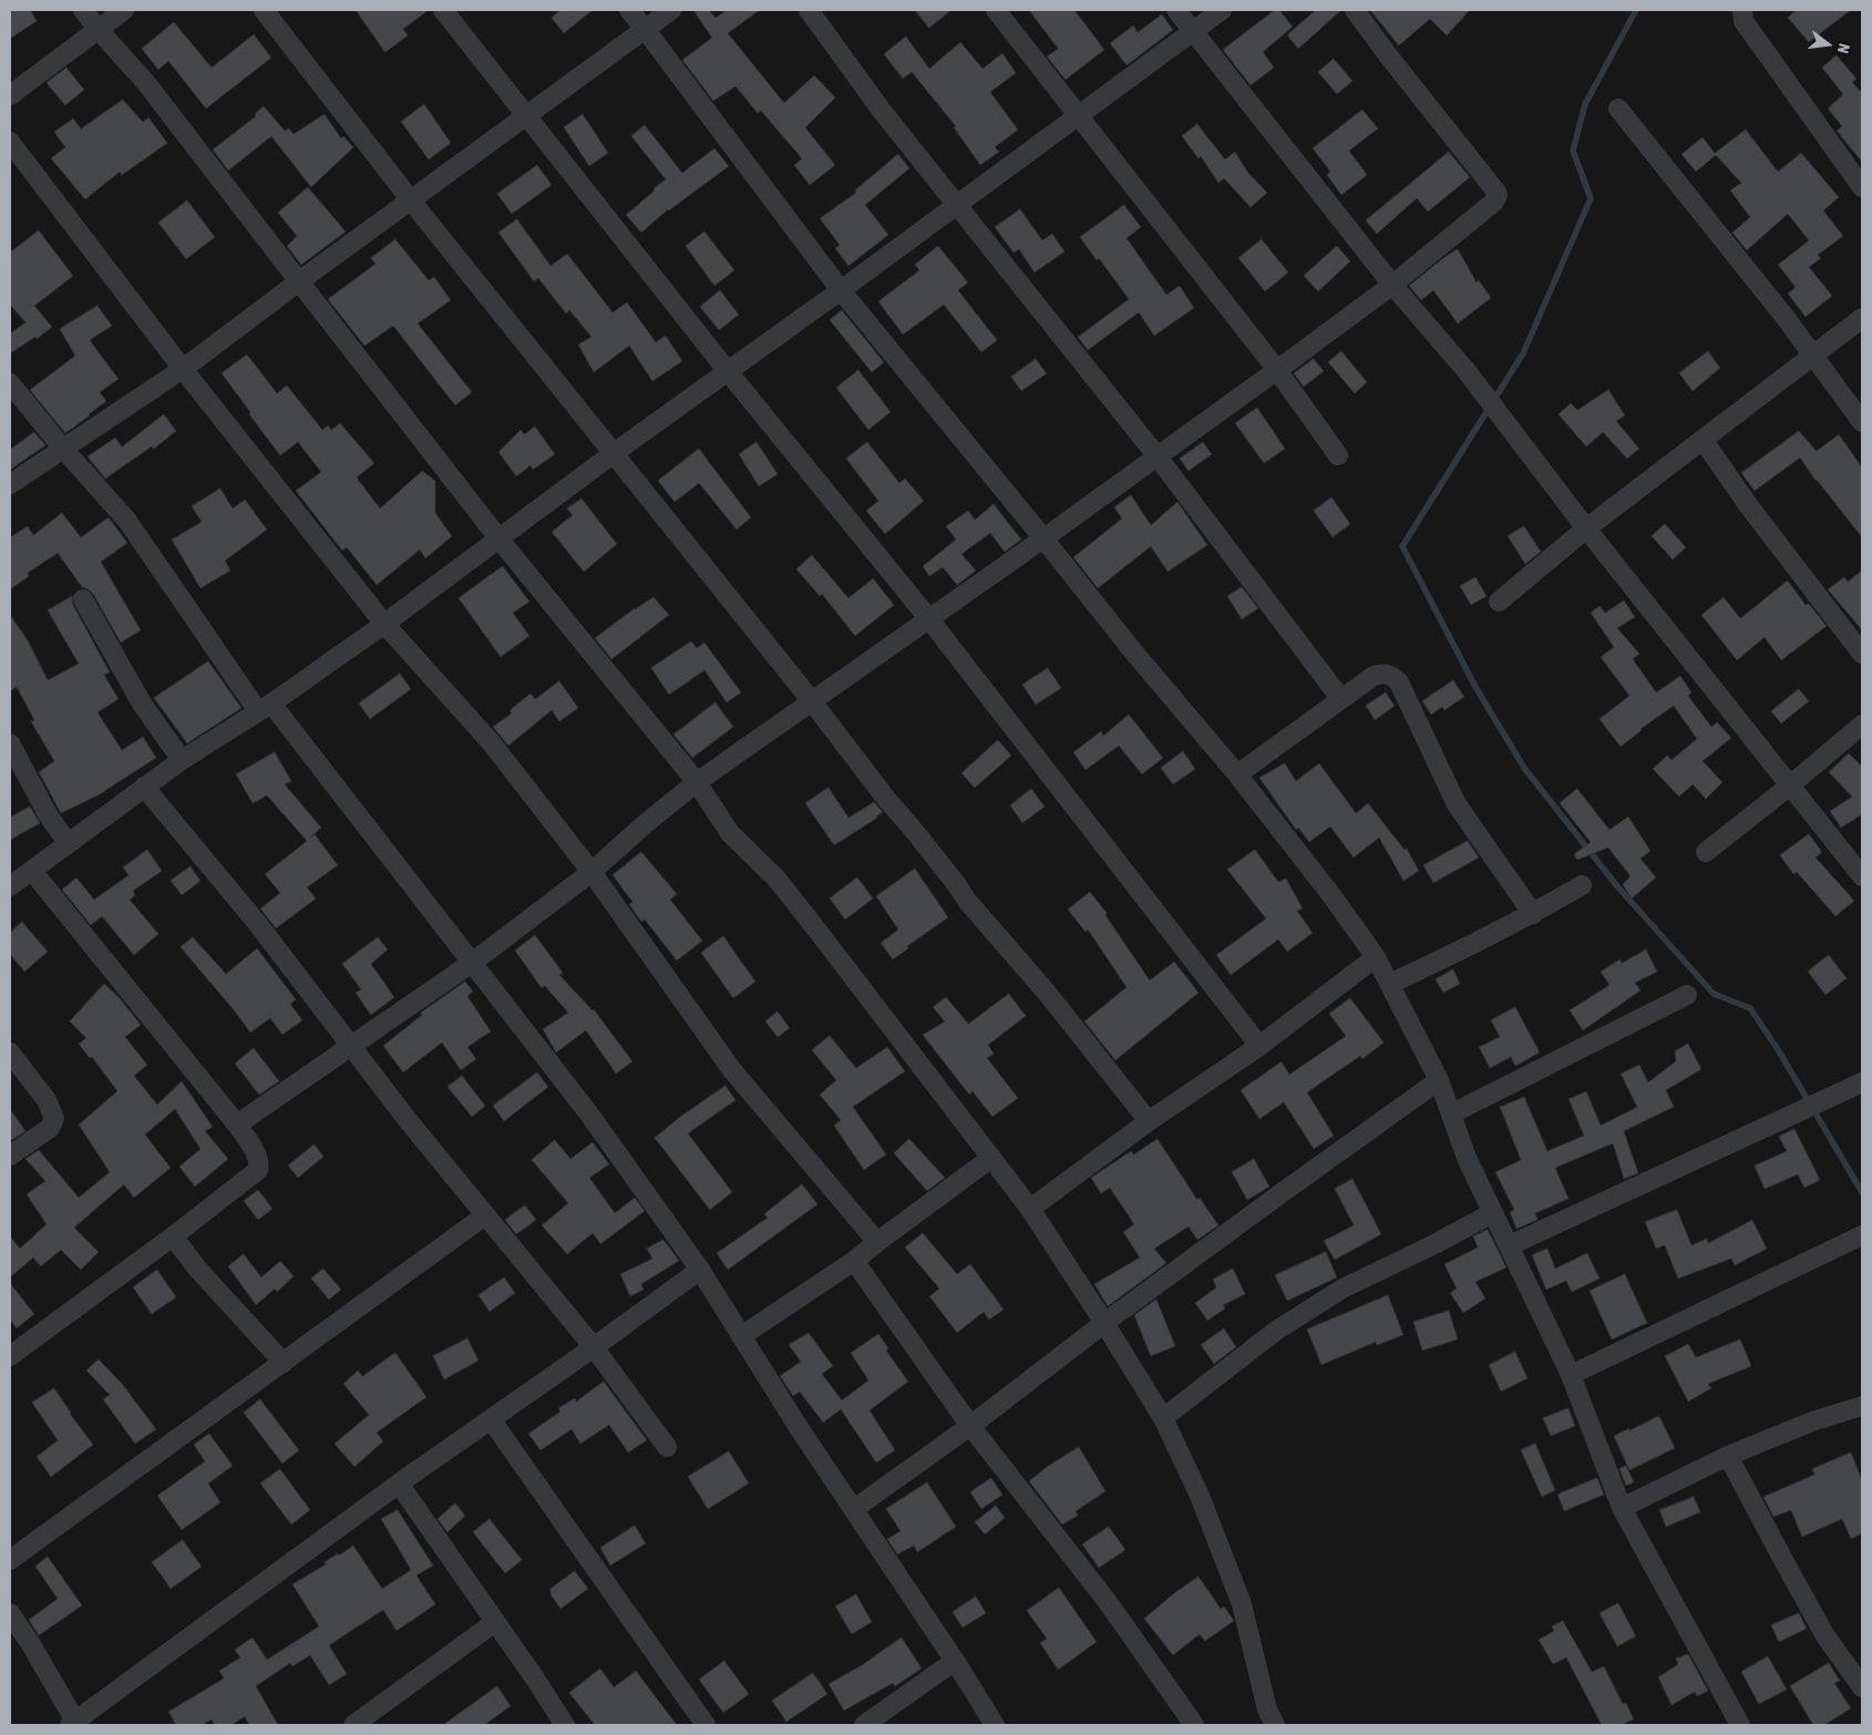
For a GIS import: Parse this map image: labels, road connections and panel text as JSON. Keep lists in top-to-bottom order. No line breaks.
{"north":"right"}
